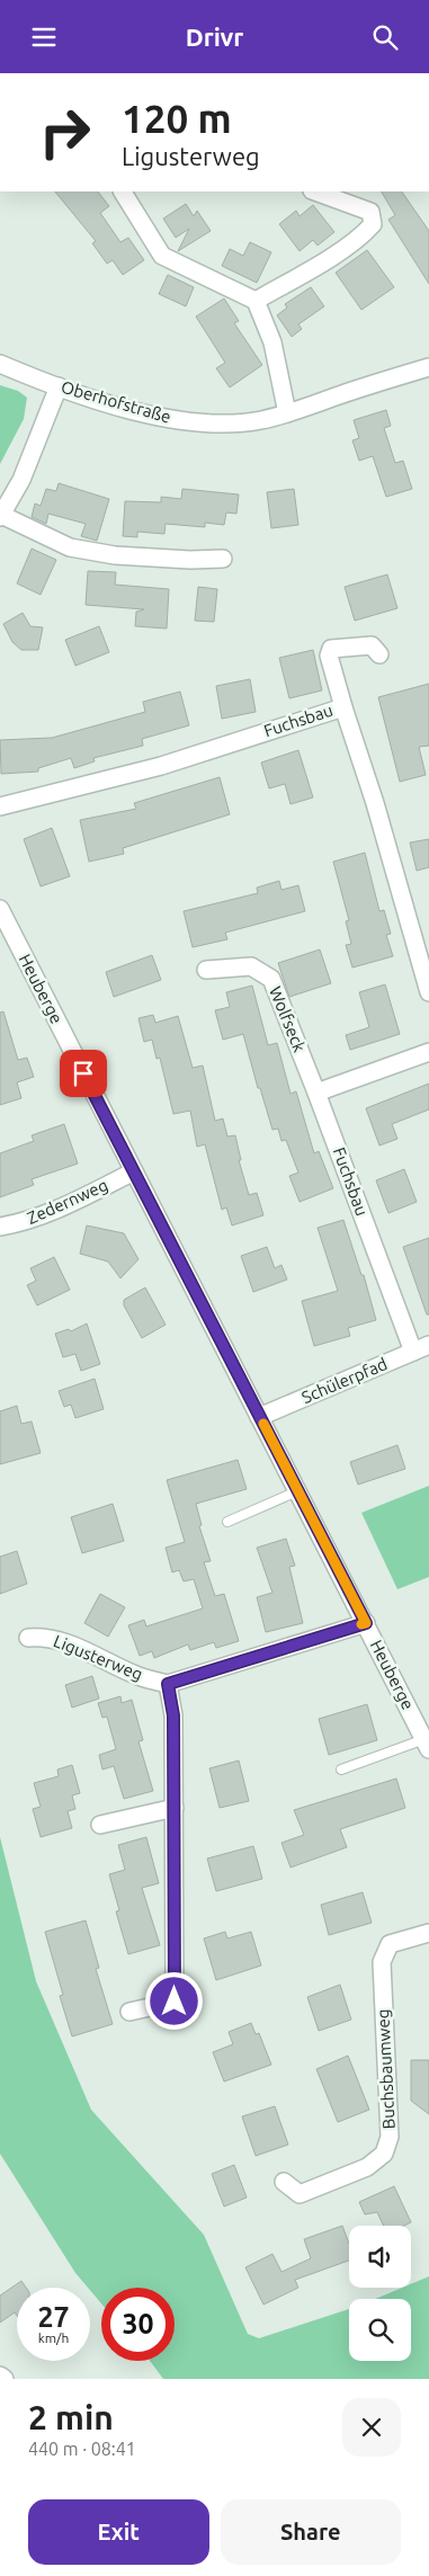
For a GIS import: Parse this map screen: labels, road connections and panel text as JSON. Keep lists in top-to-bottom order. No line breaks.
{"streets":{"street":["Oberhofstraße","Fuchsbau","Heuberge","Wolfseck","Zedernweg","Schülerpfad","Ligusterweg","Buchsbaumweg"]},"crossings":[["Fuchsbau","Wolfseck"],["Fuchsbau","Schülerpfad"],["Heuberge","Zedernweg"],["Heuberge","Schülerpfad"]],"page":{"header":"Drivr","turn":["120 m","Ligusterweg"],"speed":"27 km/h","limit":"30","heading":["2 min","440 m · 08:41"],"buttons":["Exit","Share"]}}
